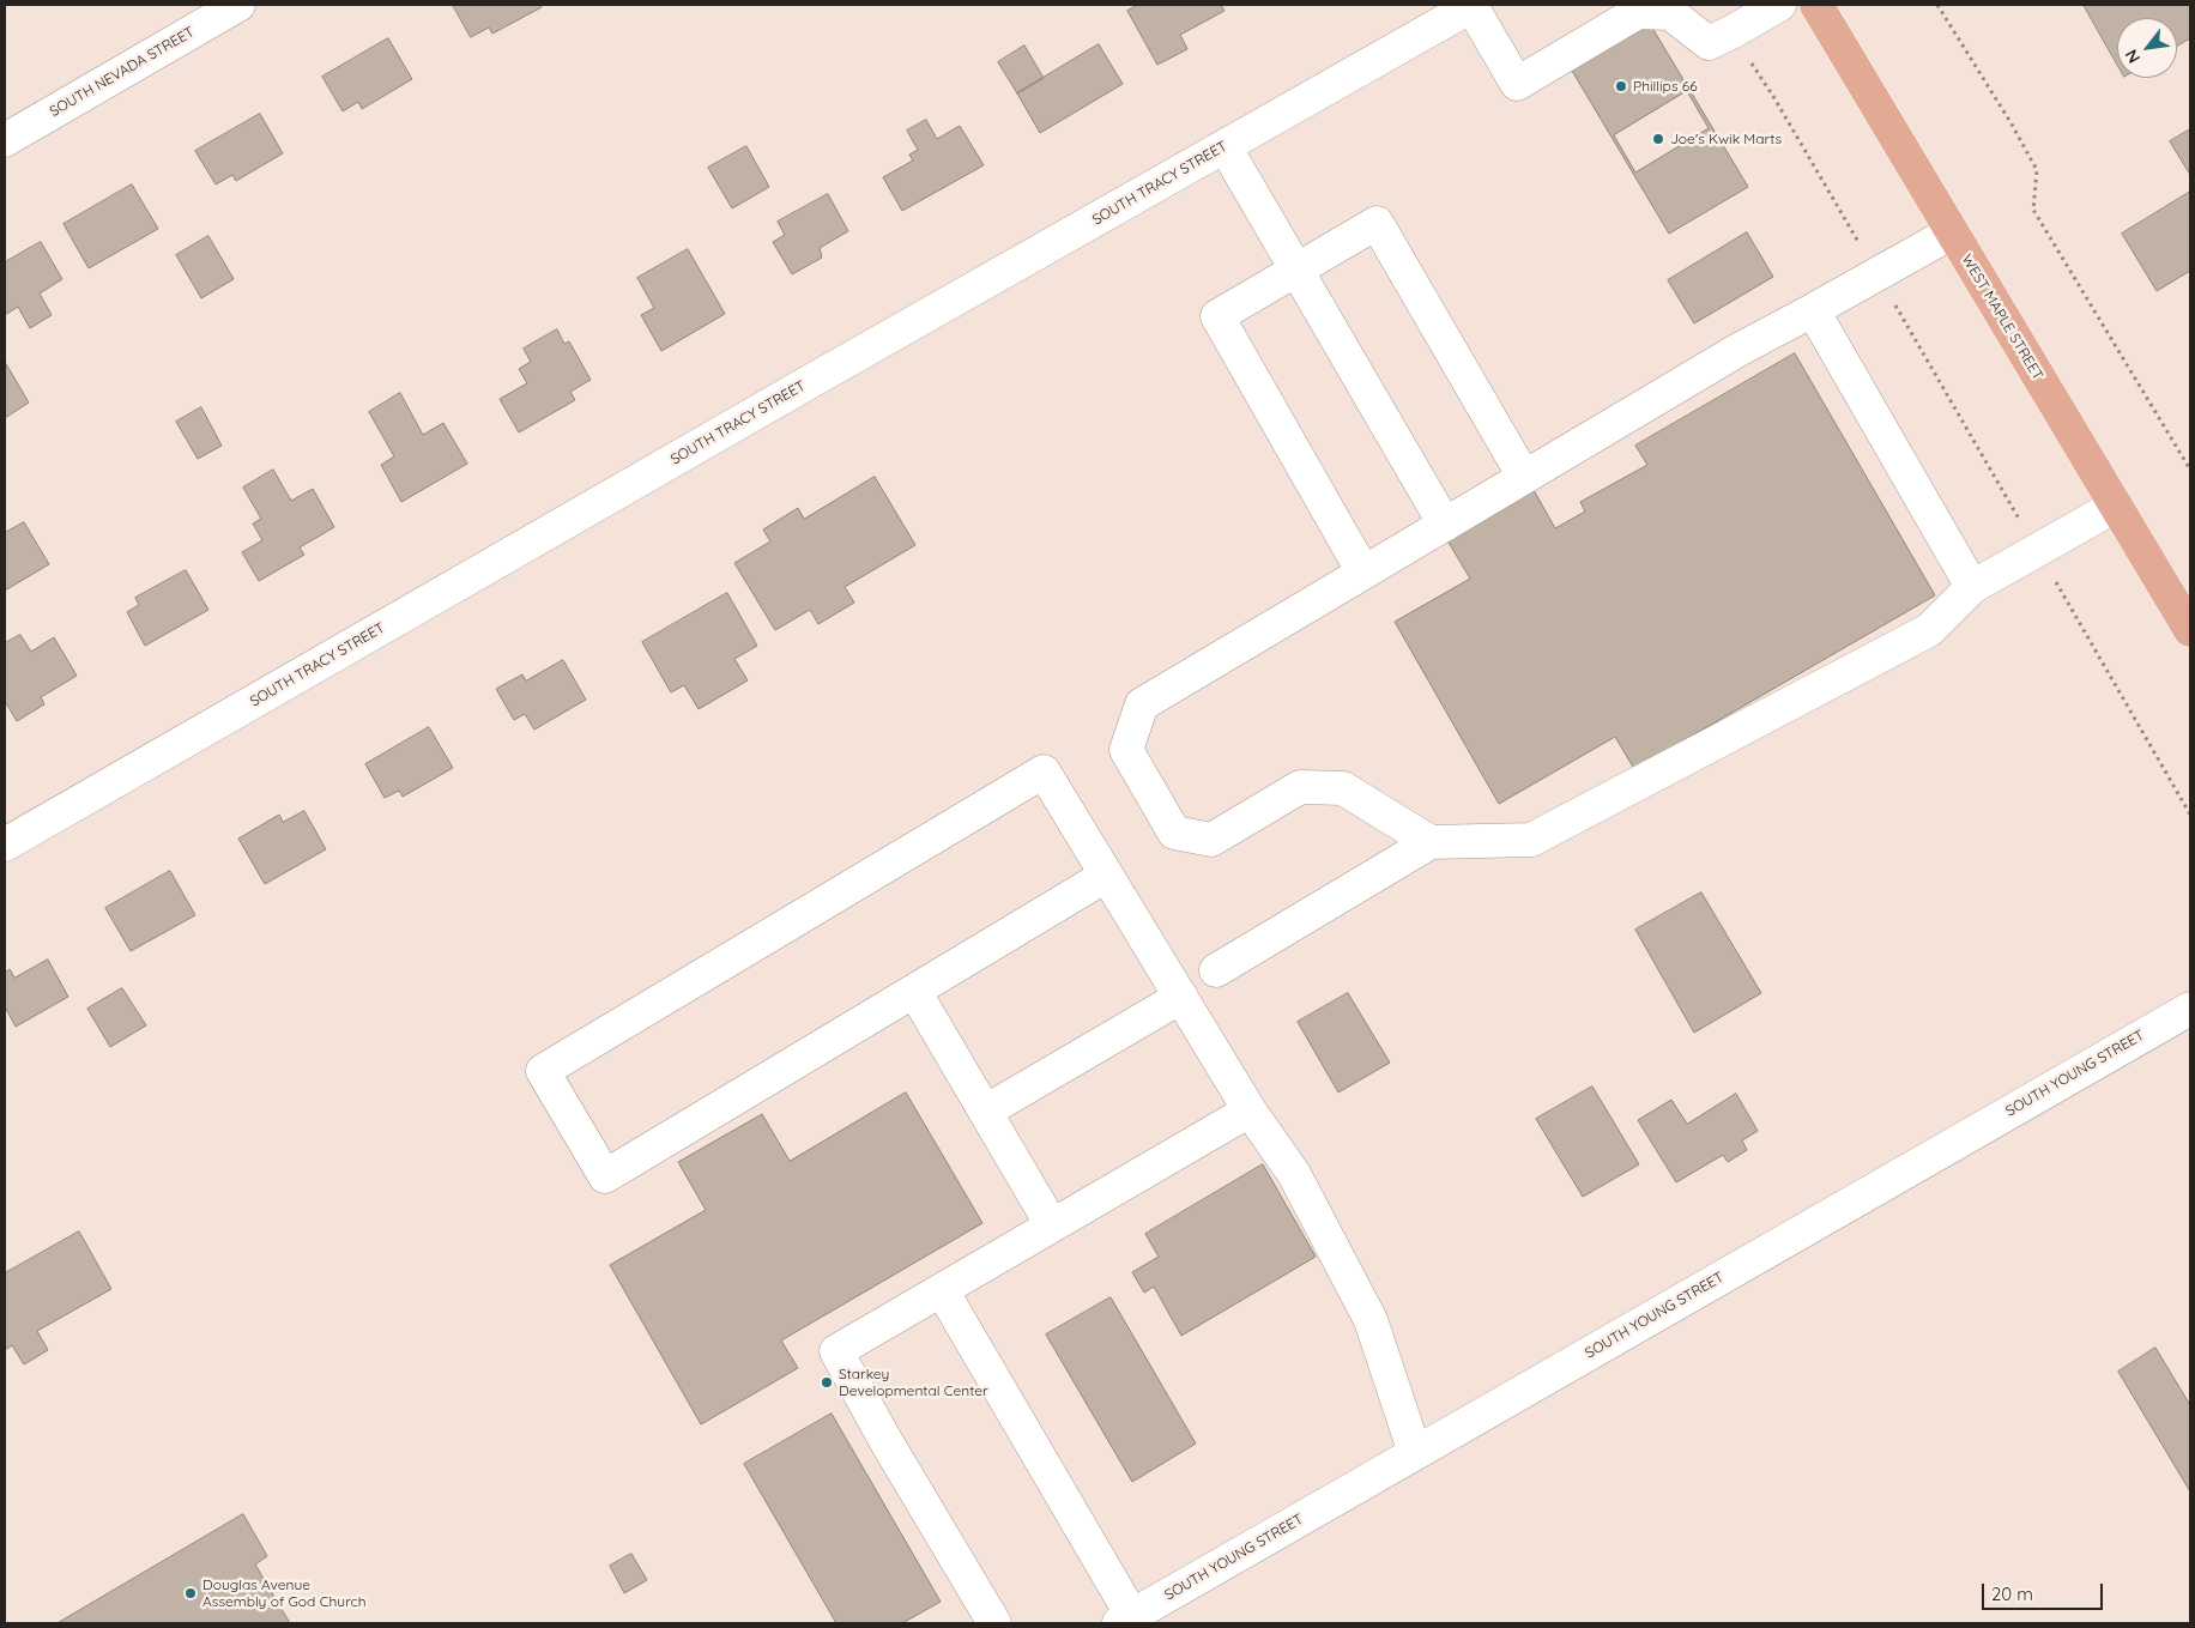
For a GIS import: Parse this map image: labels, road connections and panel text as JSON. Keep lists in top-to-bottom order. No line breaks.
{"streets":{"main road":["WEST MAPLE STREET"],"street":["SOUTH NEVADA STREET","SOUTH TRACY STREET","SOUTH YOUNG STREET"]},"places":["Phillips 66","Joe's Kwik Marts","Starkey Developmental Center","Douglas Avenue Assembly of God Church"],"scale_bar":"20 m","north":"bottom left"}
